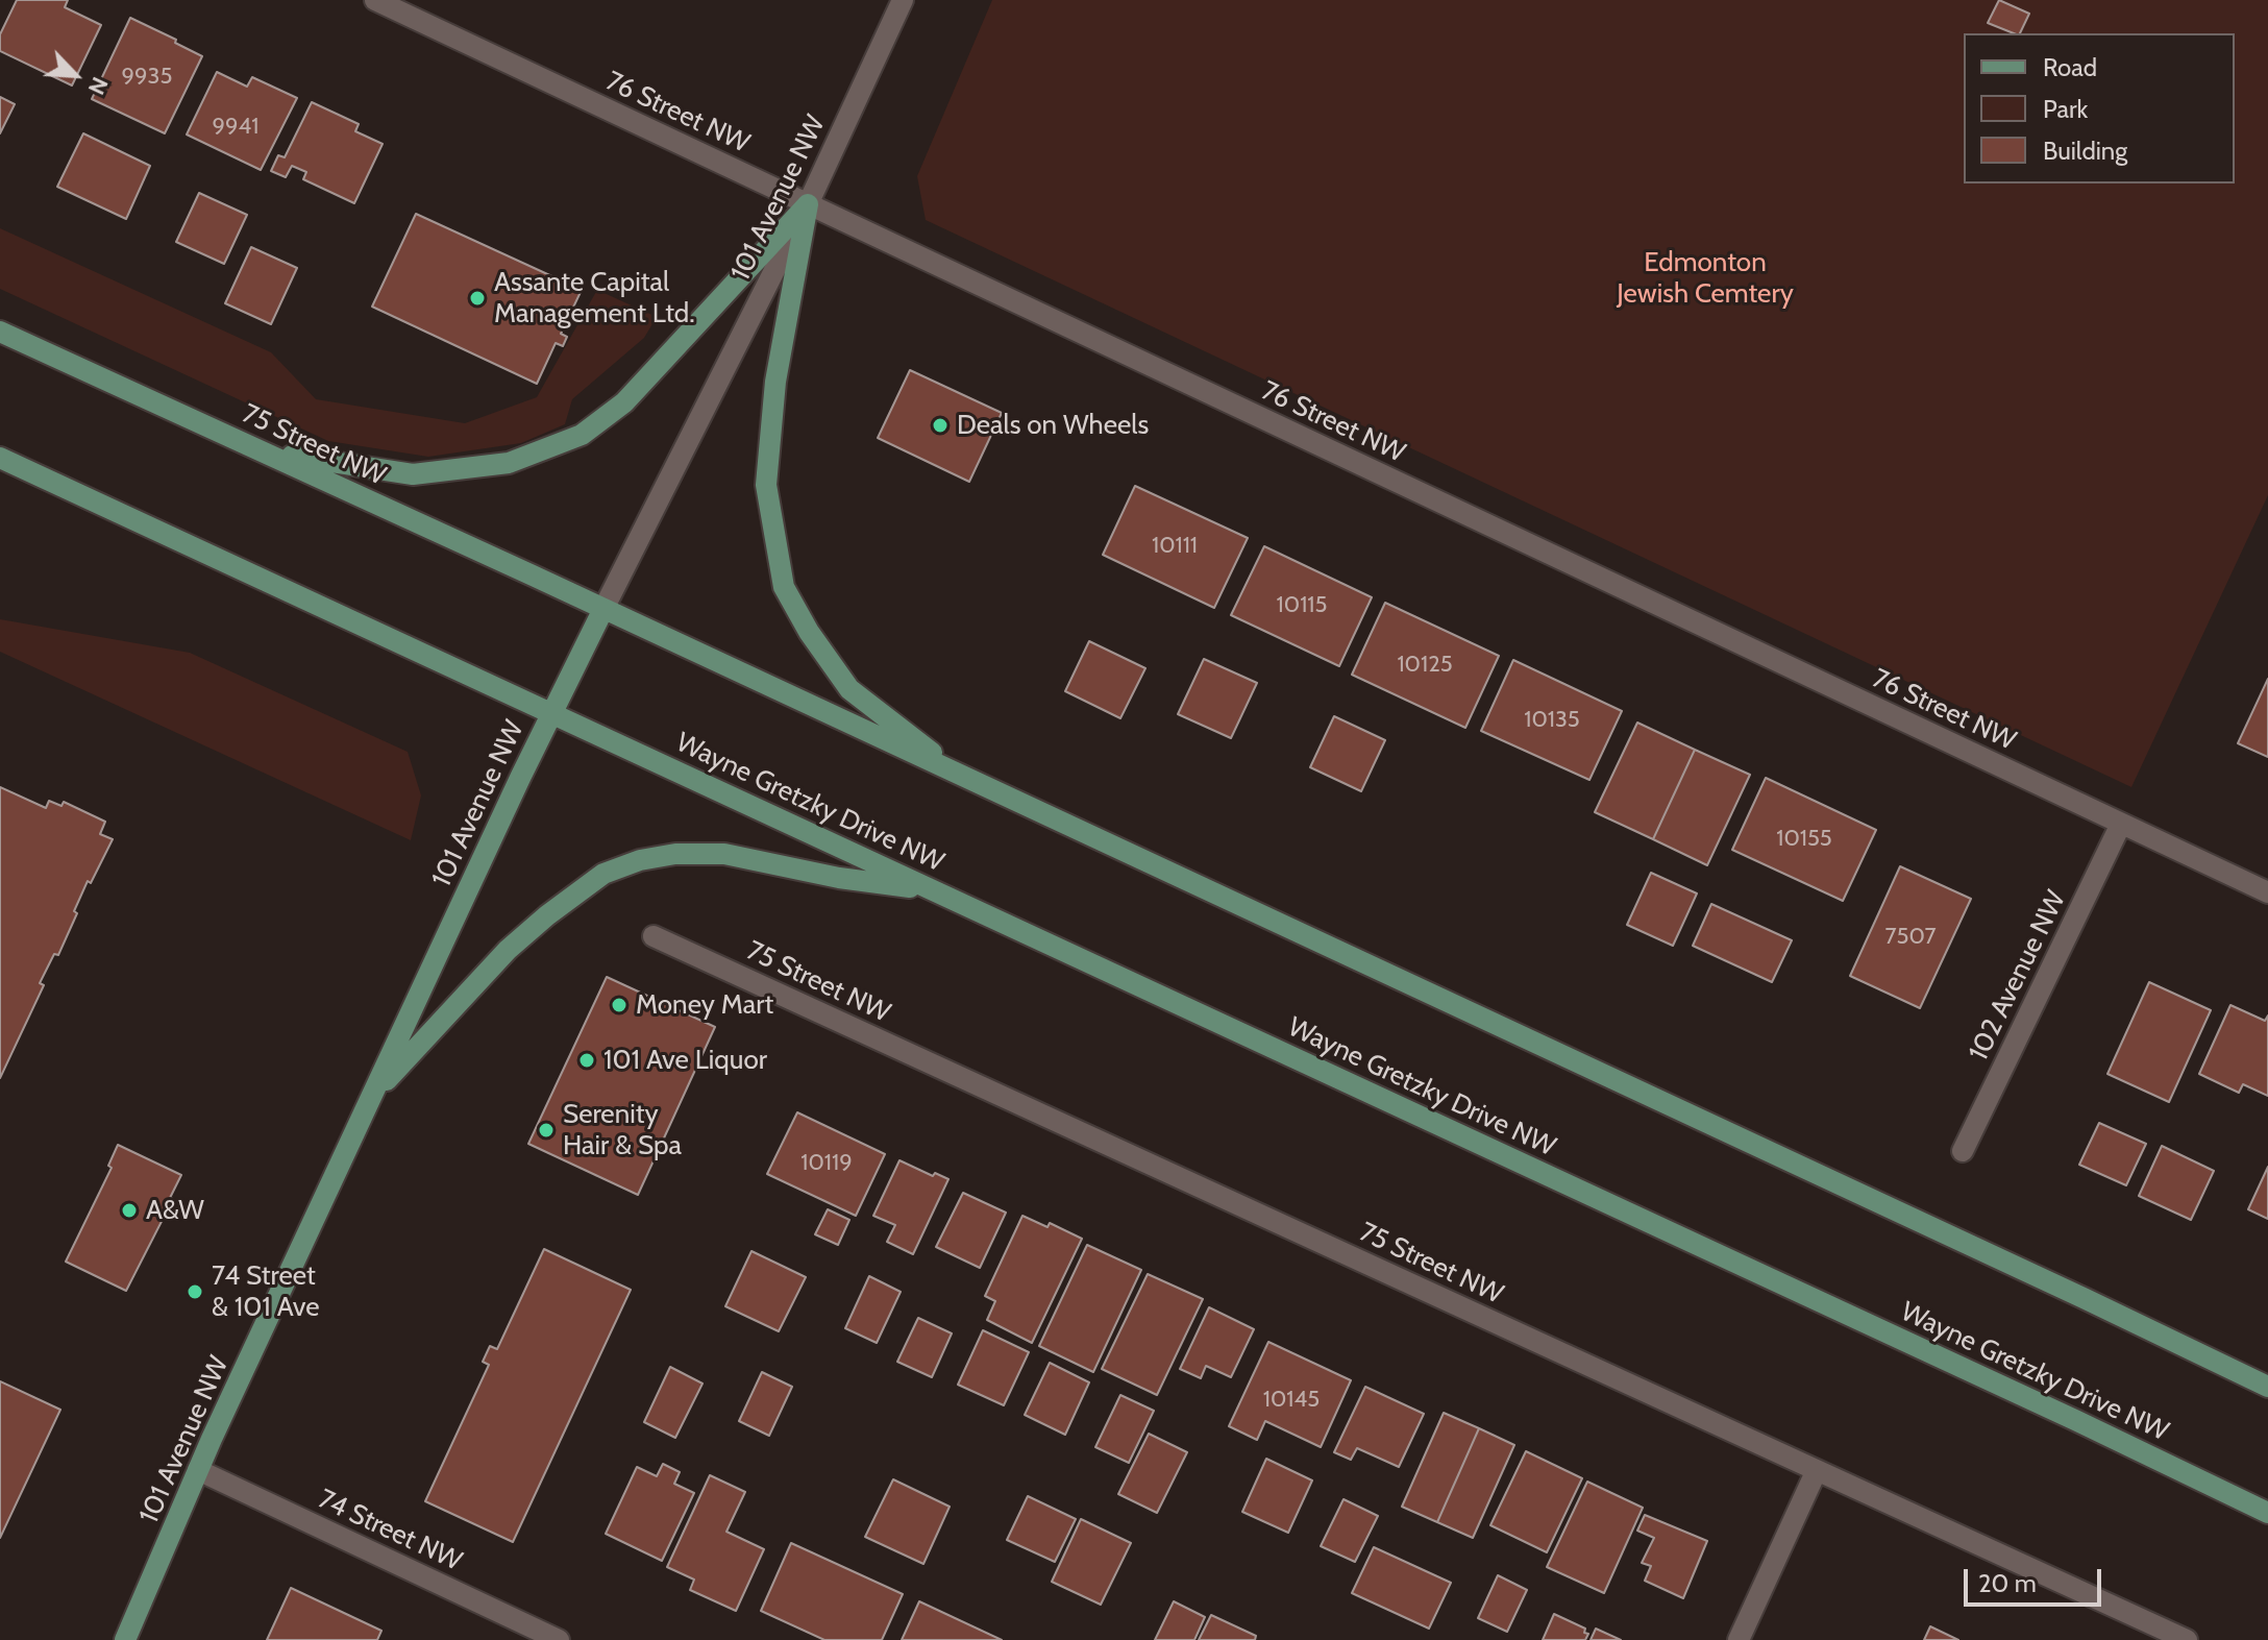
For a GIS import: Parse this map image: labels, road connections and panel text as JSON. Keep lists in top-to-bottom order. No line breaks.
{"streets":{"main road":["101 Avenue NW","75 Street NW","Wayne Gretzky Drive NW"],"street":["76 Street NW","102 Avenue NW","74 Street NW"]},"crossings":[["76 Street NW","101 Avenue NW"],["76 Street NW","102 Avenue NW"],["101 Avenue NW","75 Street NW"],["101 Avenue NW","Wayne Gretzky Drive NW"],["101 Avenue NW","74 Street NW"]],"parks":["Edmonton Jewish Cemtery"],"places":["Assante Capital Management Ltd.","Deals on Wheels","Money Mart","101 Ave Liquor","Serenity Hair & Spa","A&W","74 Street & 101 Ave"],"house_numbers":["9935","9941","10111","10115","10125","10135","10155","7507","10119","10145"],"legend":["Road","Park","Building"],"scale_bar":"20 m","north":"bottom right"}
